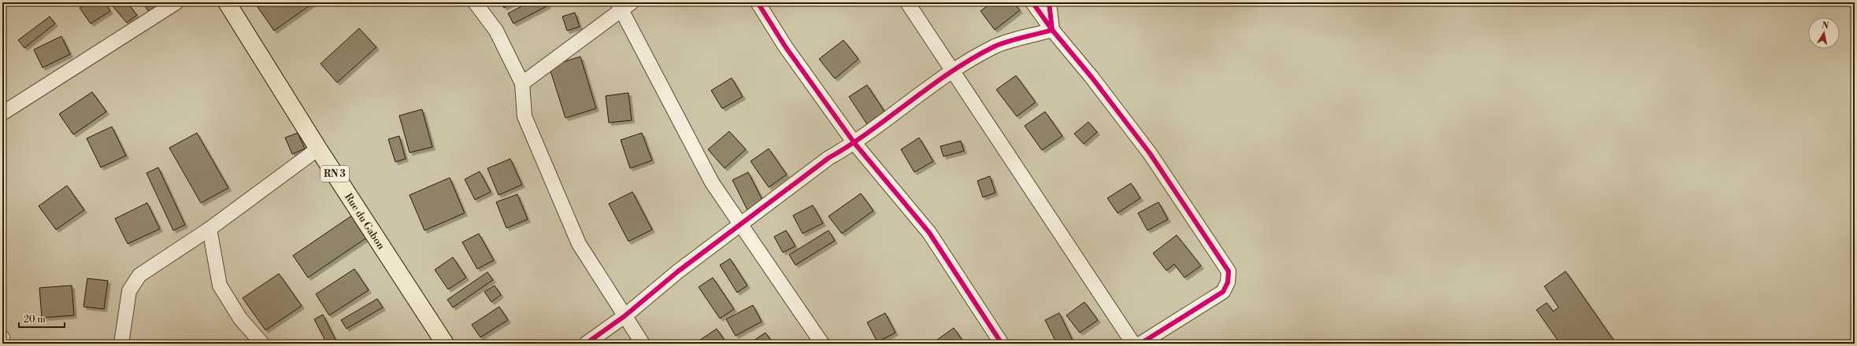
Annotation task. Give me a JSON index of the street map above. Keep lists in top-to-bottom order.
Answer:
{
  "streets": {
    "highway": ["RN 3", "Rue du Gabon"]
  },
  "scale_bar": "20 m",
  "north": "top"
}
